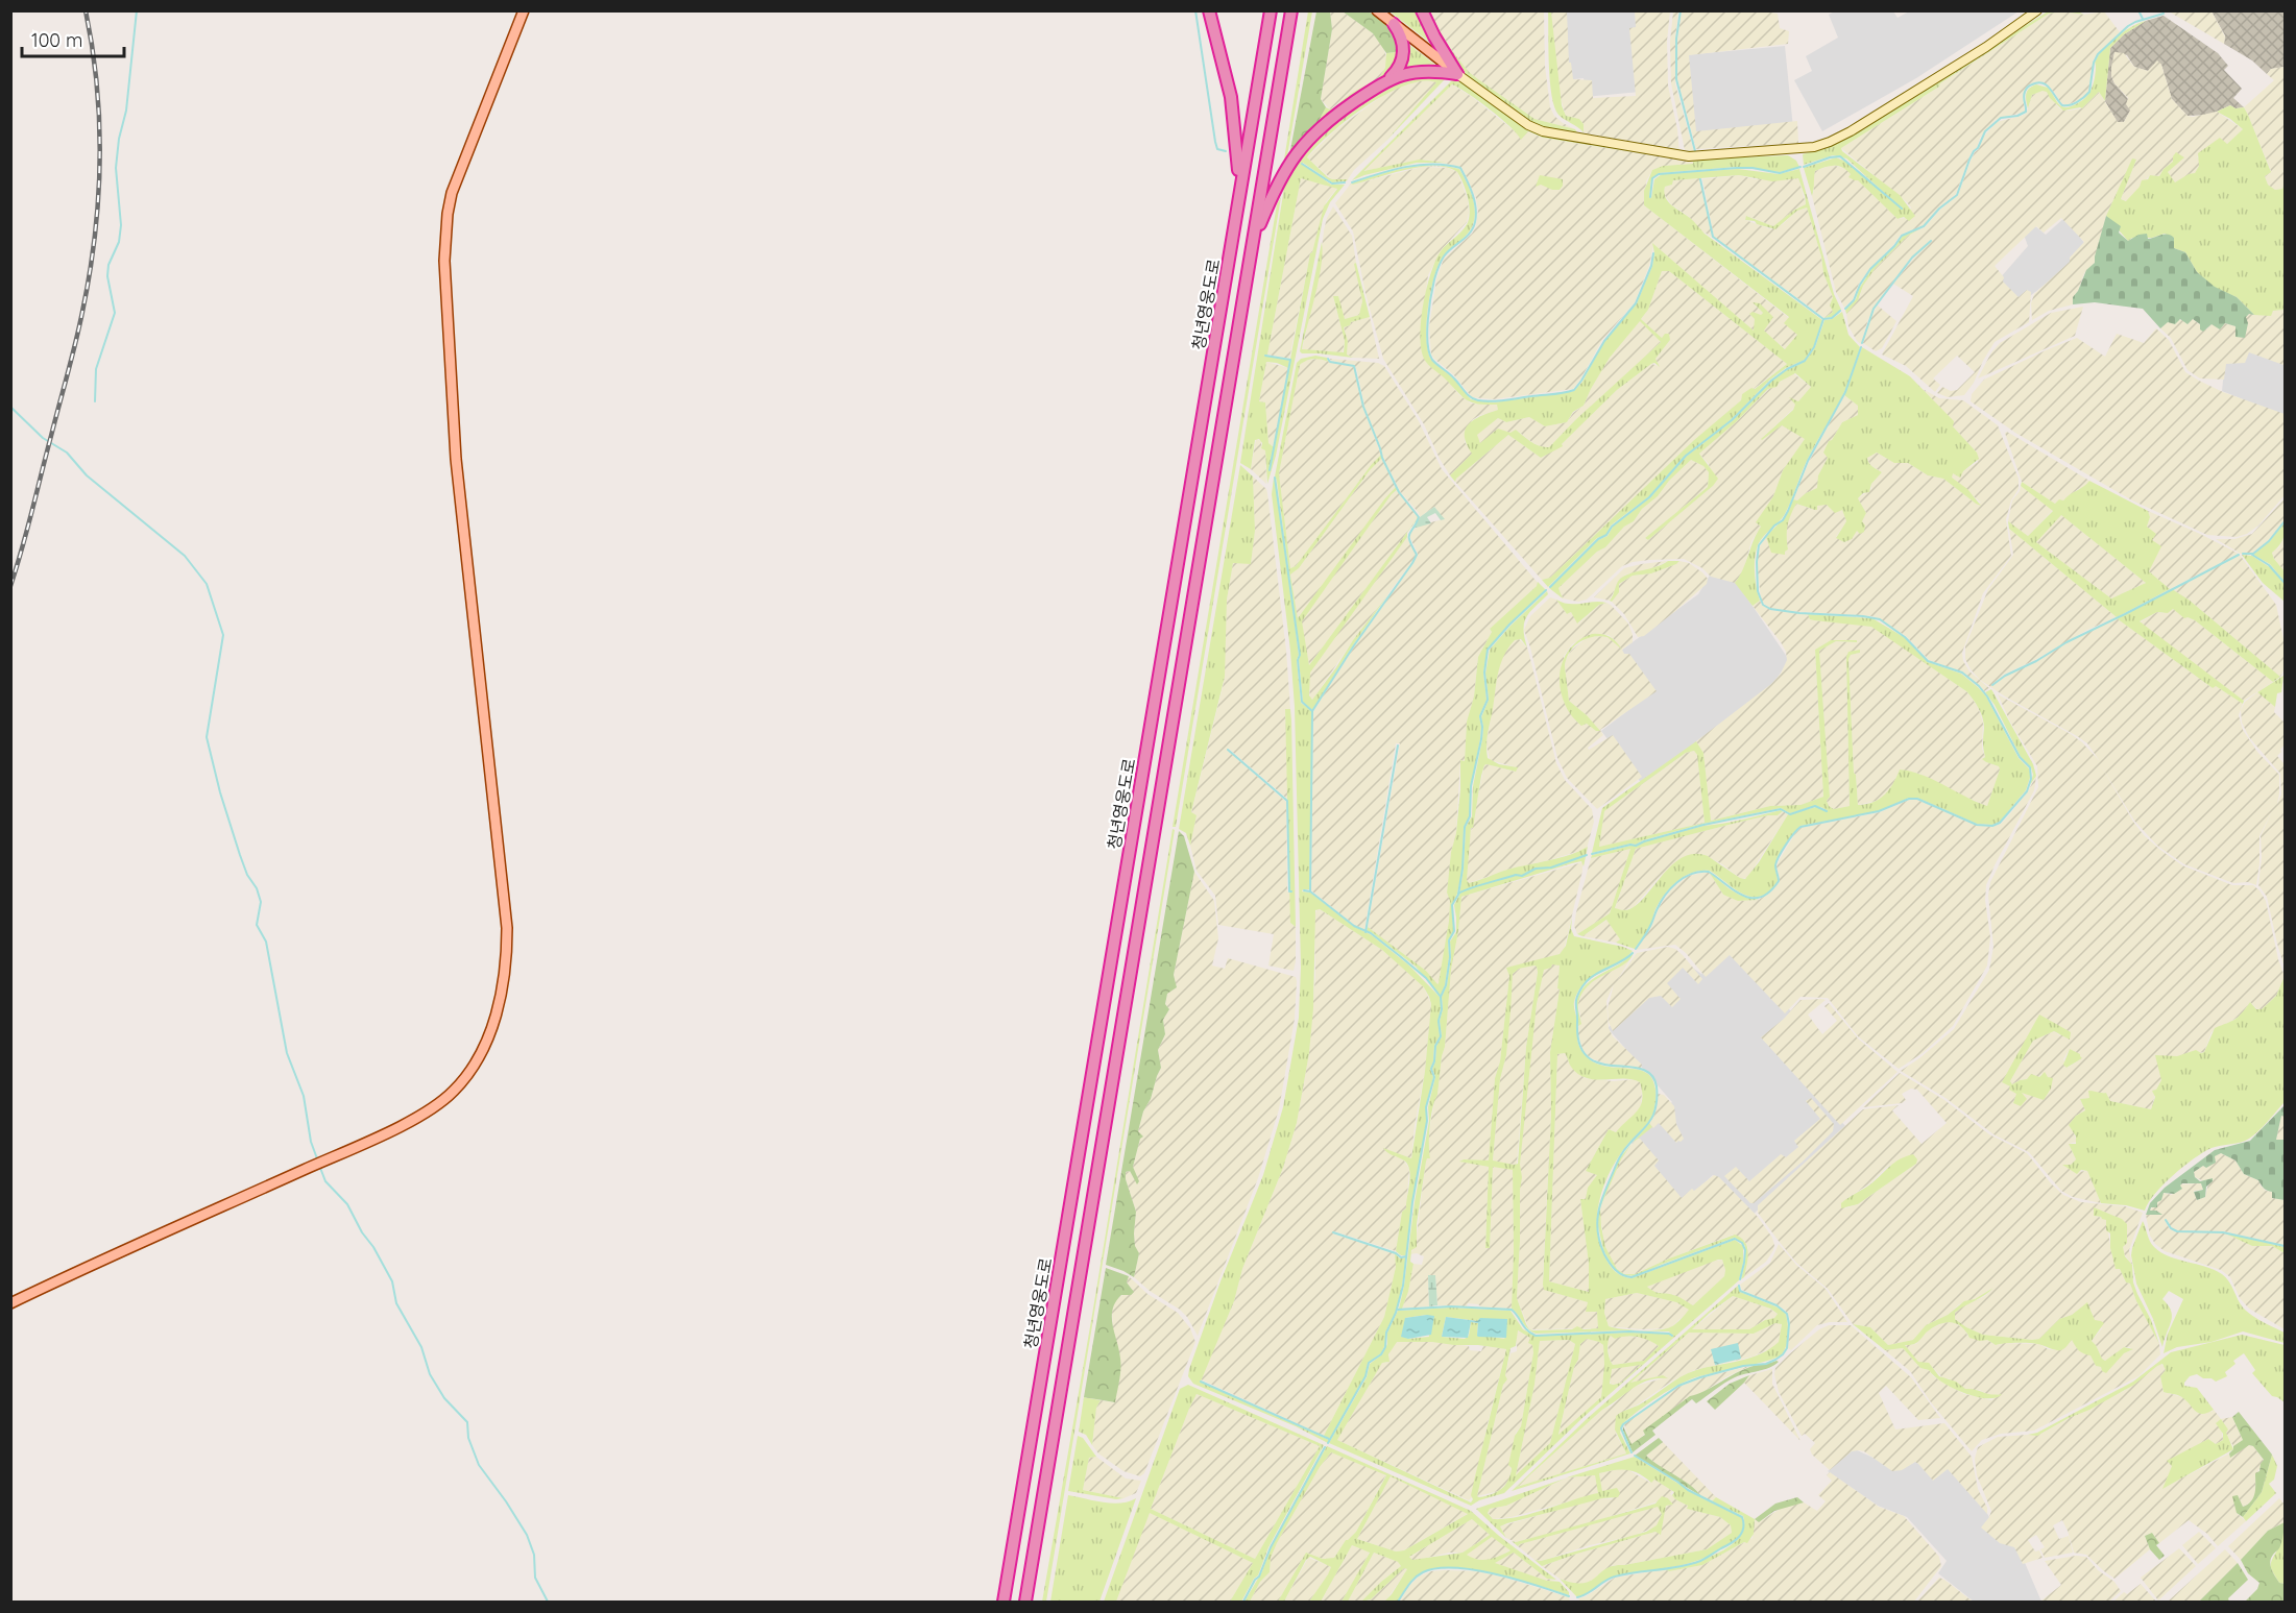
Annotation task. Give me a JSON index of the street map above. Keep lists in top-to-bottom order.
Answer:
{
  "streets": {
    "highway": ["청년영웅도로"]
  },
  "scale_bar": "100 m"
}
